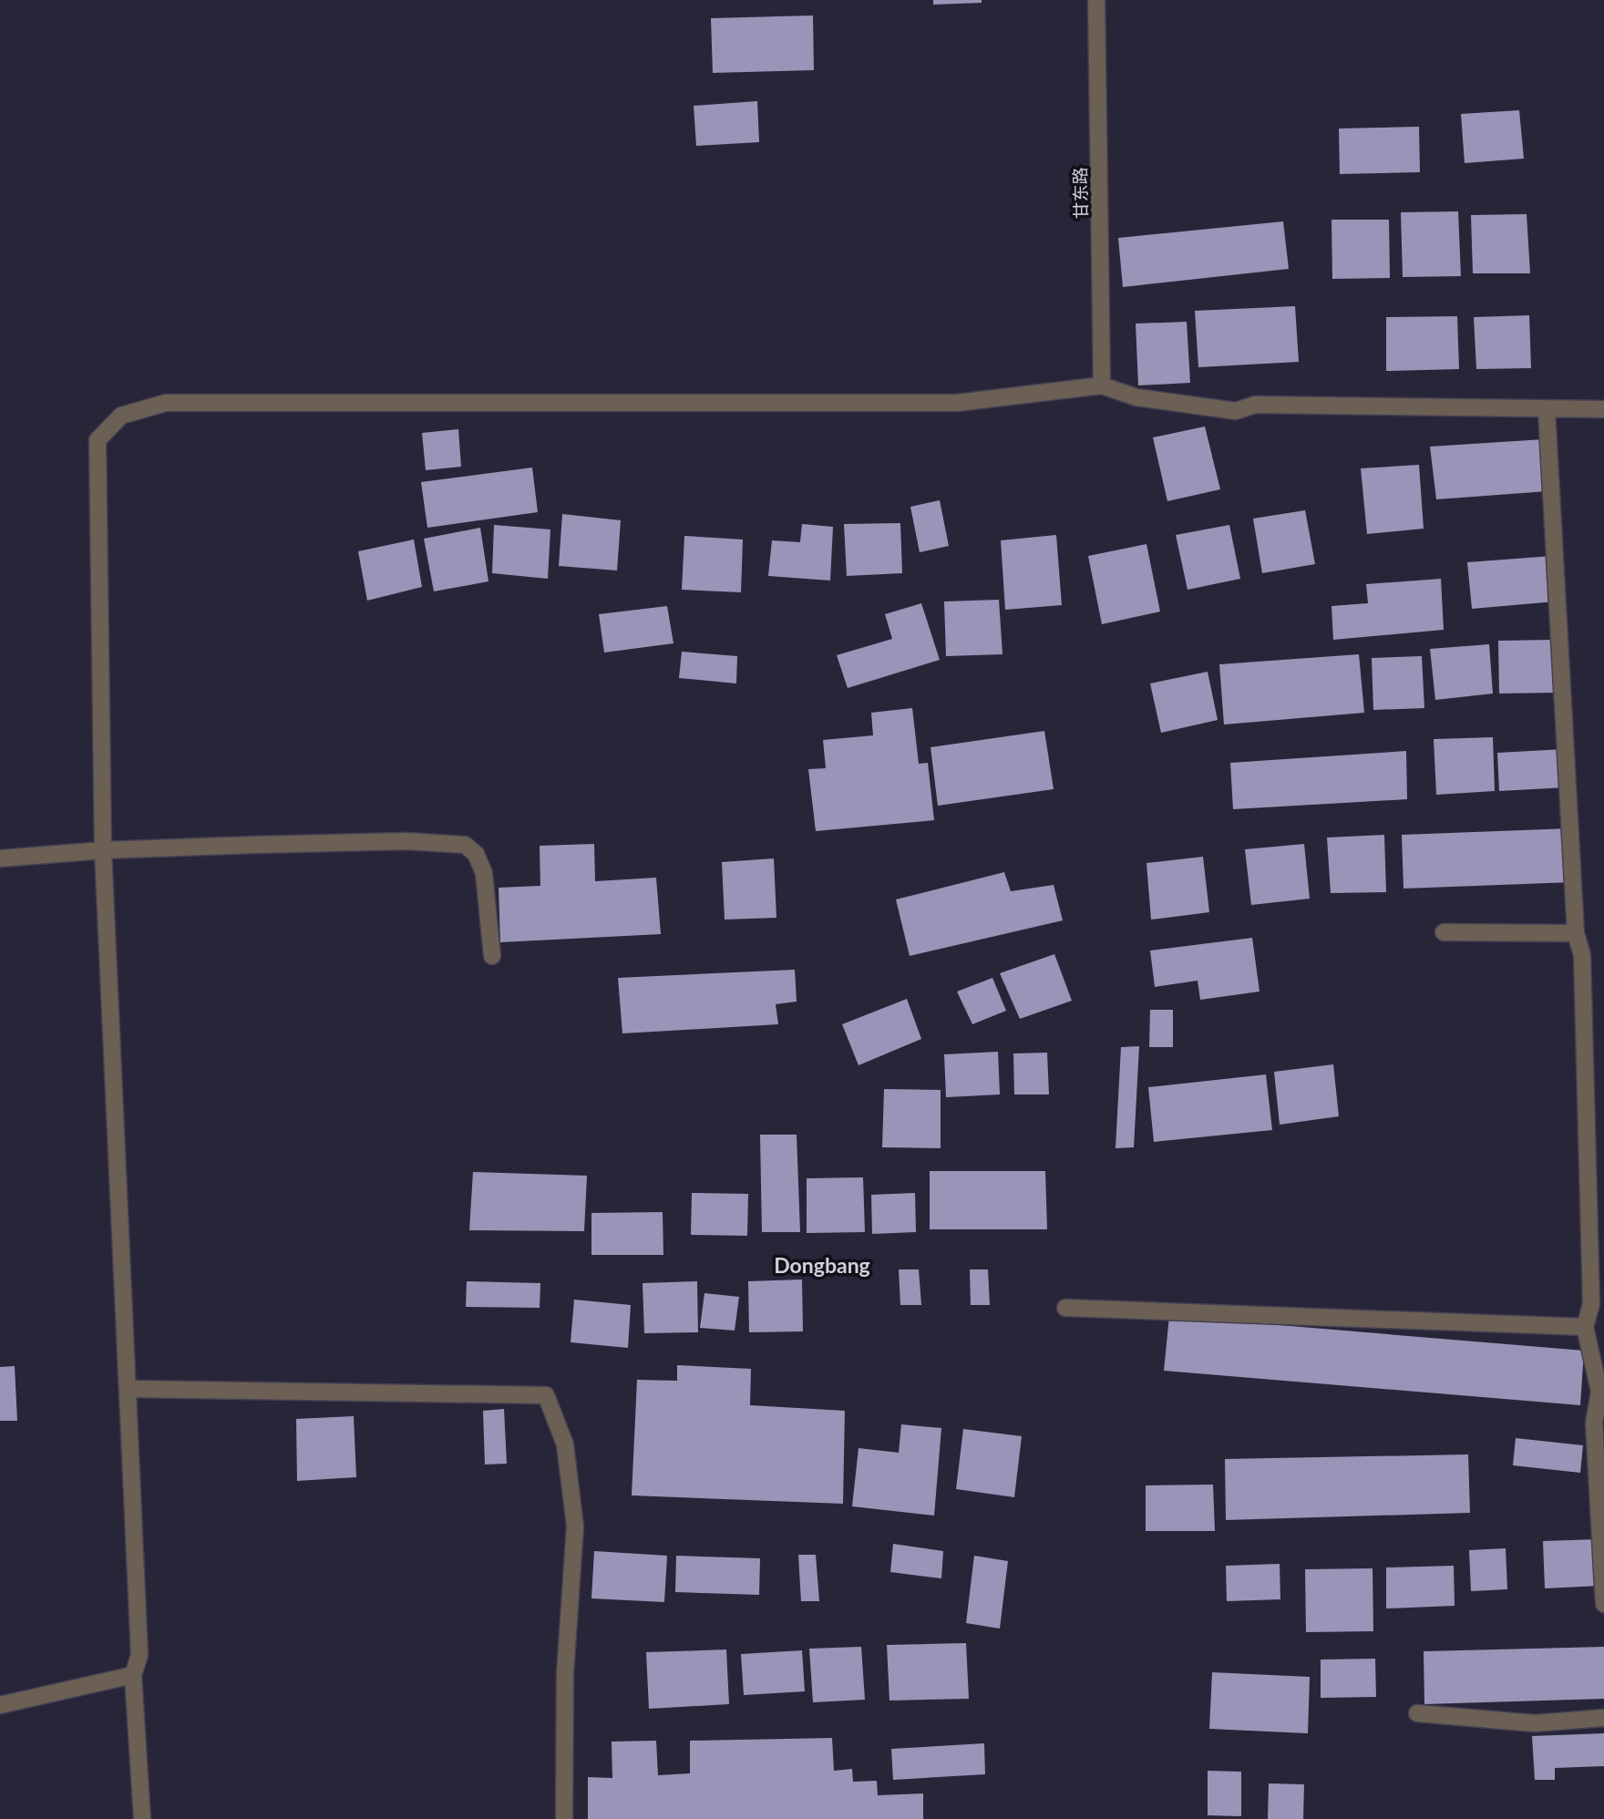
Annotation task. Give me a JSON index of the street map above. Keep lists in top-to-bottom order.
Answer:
{
  "streets": {
    "street": ["甘东路"]
  },
  "districts": ["Dongbang"]
}
